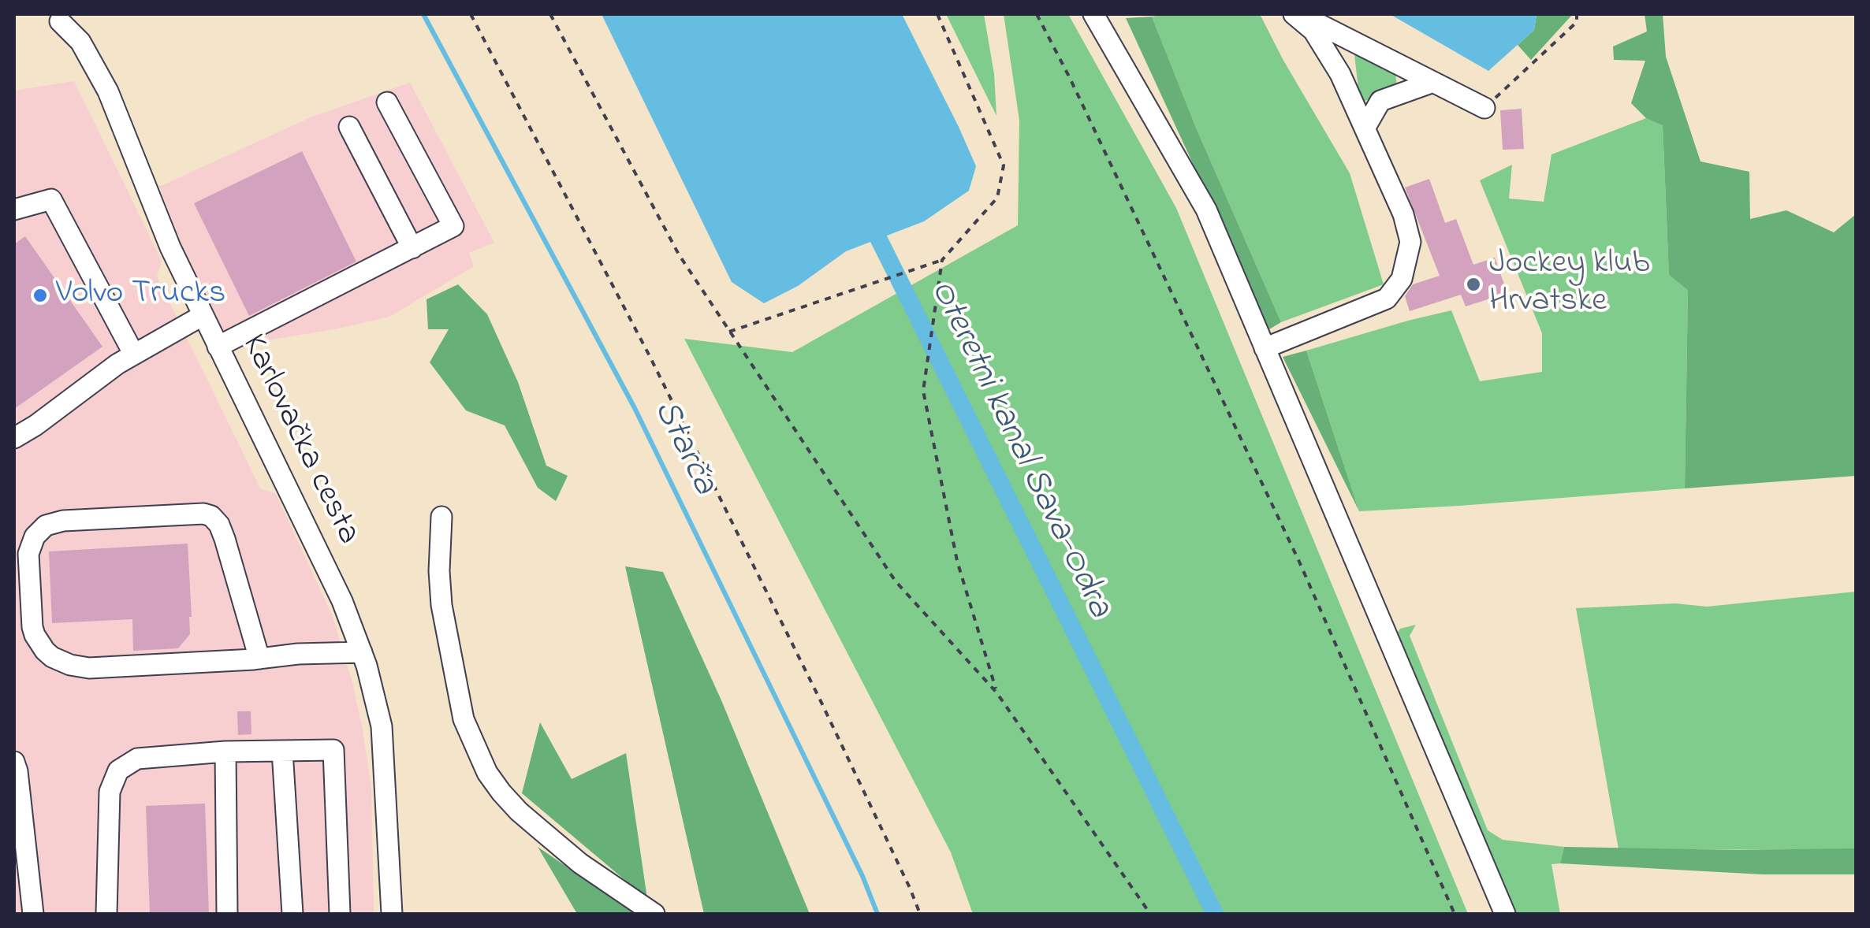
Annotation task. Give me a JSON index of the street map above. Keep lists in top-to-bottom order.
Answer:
{
  "streets": {
    "street": ["Karlovačka cesta"]
  },
  "water": ["Starča", "Oteretni kanal Sava-Odra"],
  "places": ["Jockey klub Hrvatske", "Volvo Trucks"]
}
